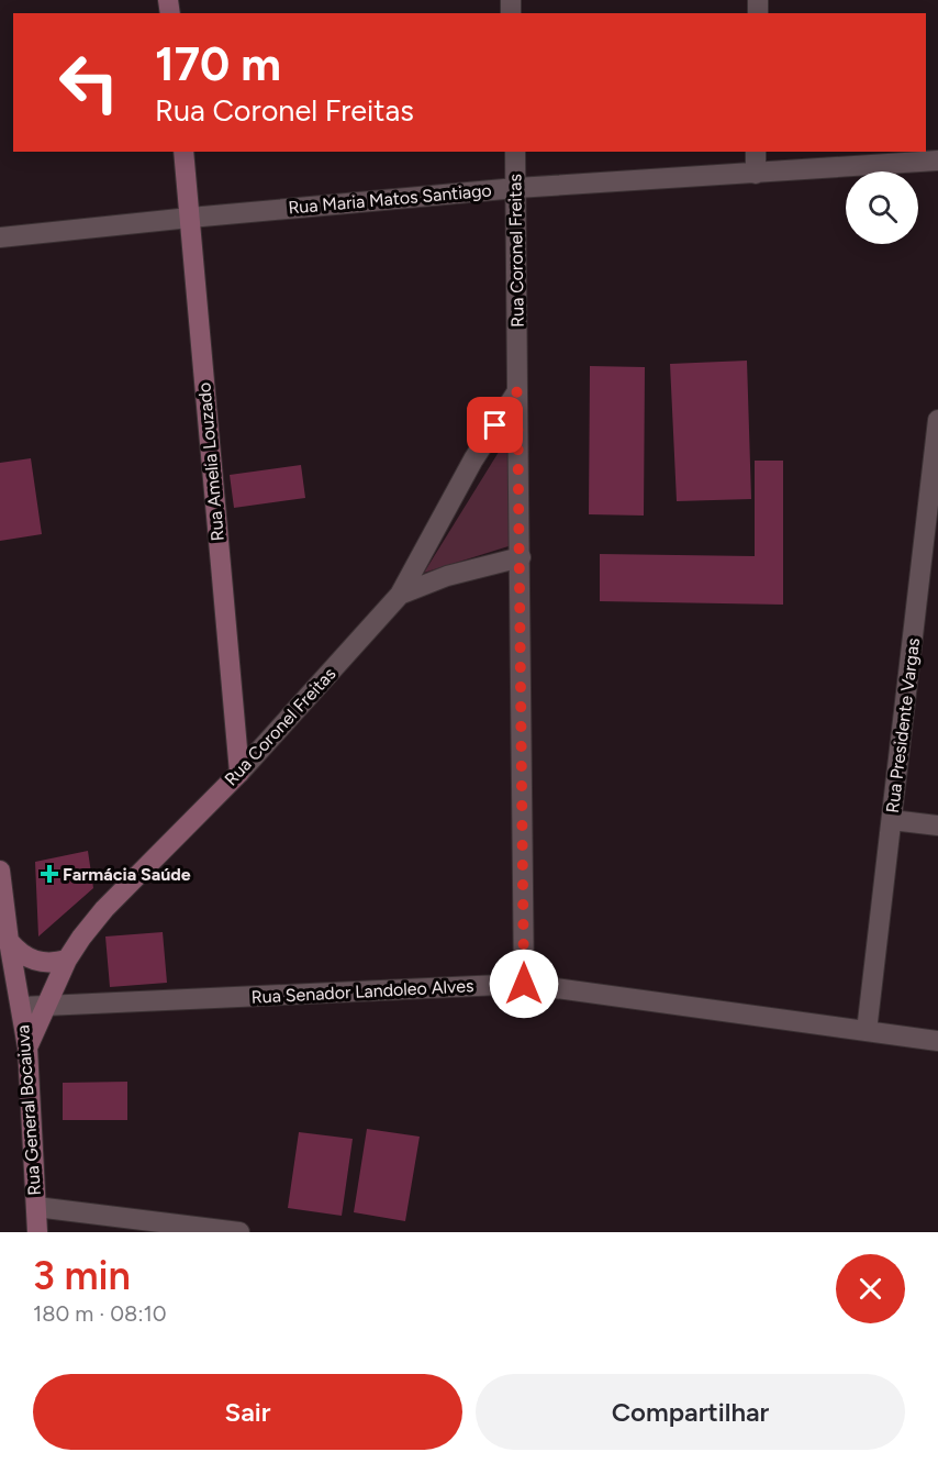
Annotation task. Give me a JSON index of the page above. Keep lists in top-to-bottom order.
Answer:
{
  "streets": {
    "main road": ["Rua Coronel Freitas", "Rua Amelia Louzado", "Rua General Bocaiuva"],
    "street": ["Rua Maria Matos Santiago", "Rua Presidente Vargas", "Rua Senador Landoleo Alves"]
  },
  "crossings": [
    ["Rua Maria Matos Santiago", "Rua Coronel Freitas"],
    ["Rua Maria Matos Santiago", "Rua Amelia Louzado"],
    ["Rua Coronel Freitas", "Rua Amelia Louzado"],
    ["Rua Coronel Freitas", "Rua Senador Landoleo Alves"],
    ["Rua Coronel Freitas", "Rua General Bocaiuva"],
    ["Rua Presidente Vargas", "Rua Senador Landoleo Alves"],
    ["Rua Senador Landoleo Alves", "Rua General Bocaiuva"]
  ],
  "places": {
    "health": ["Farmácia Saúde"]
  },
  "page": {
    "turn": ["170 m", "Rua Coronel Freitas"],
    "heading": ["3 min", "180 m · 08:10"],
    "buttons": ["Sair", "Compartilhar"]
  }
}
